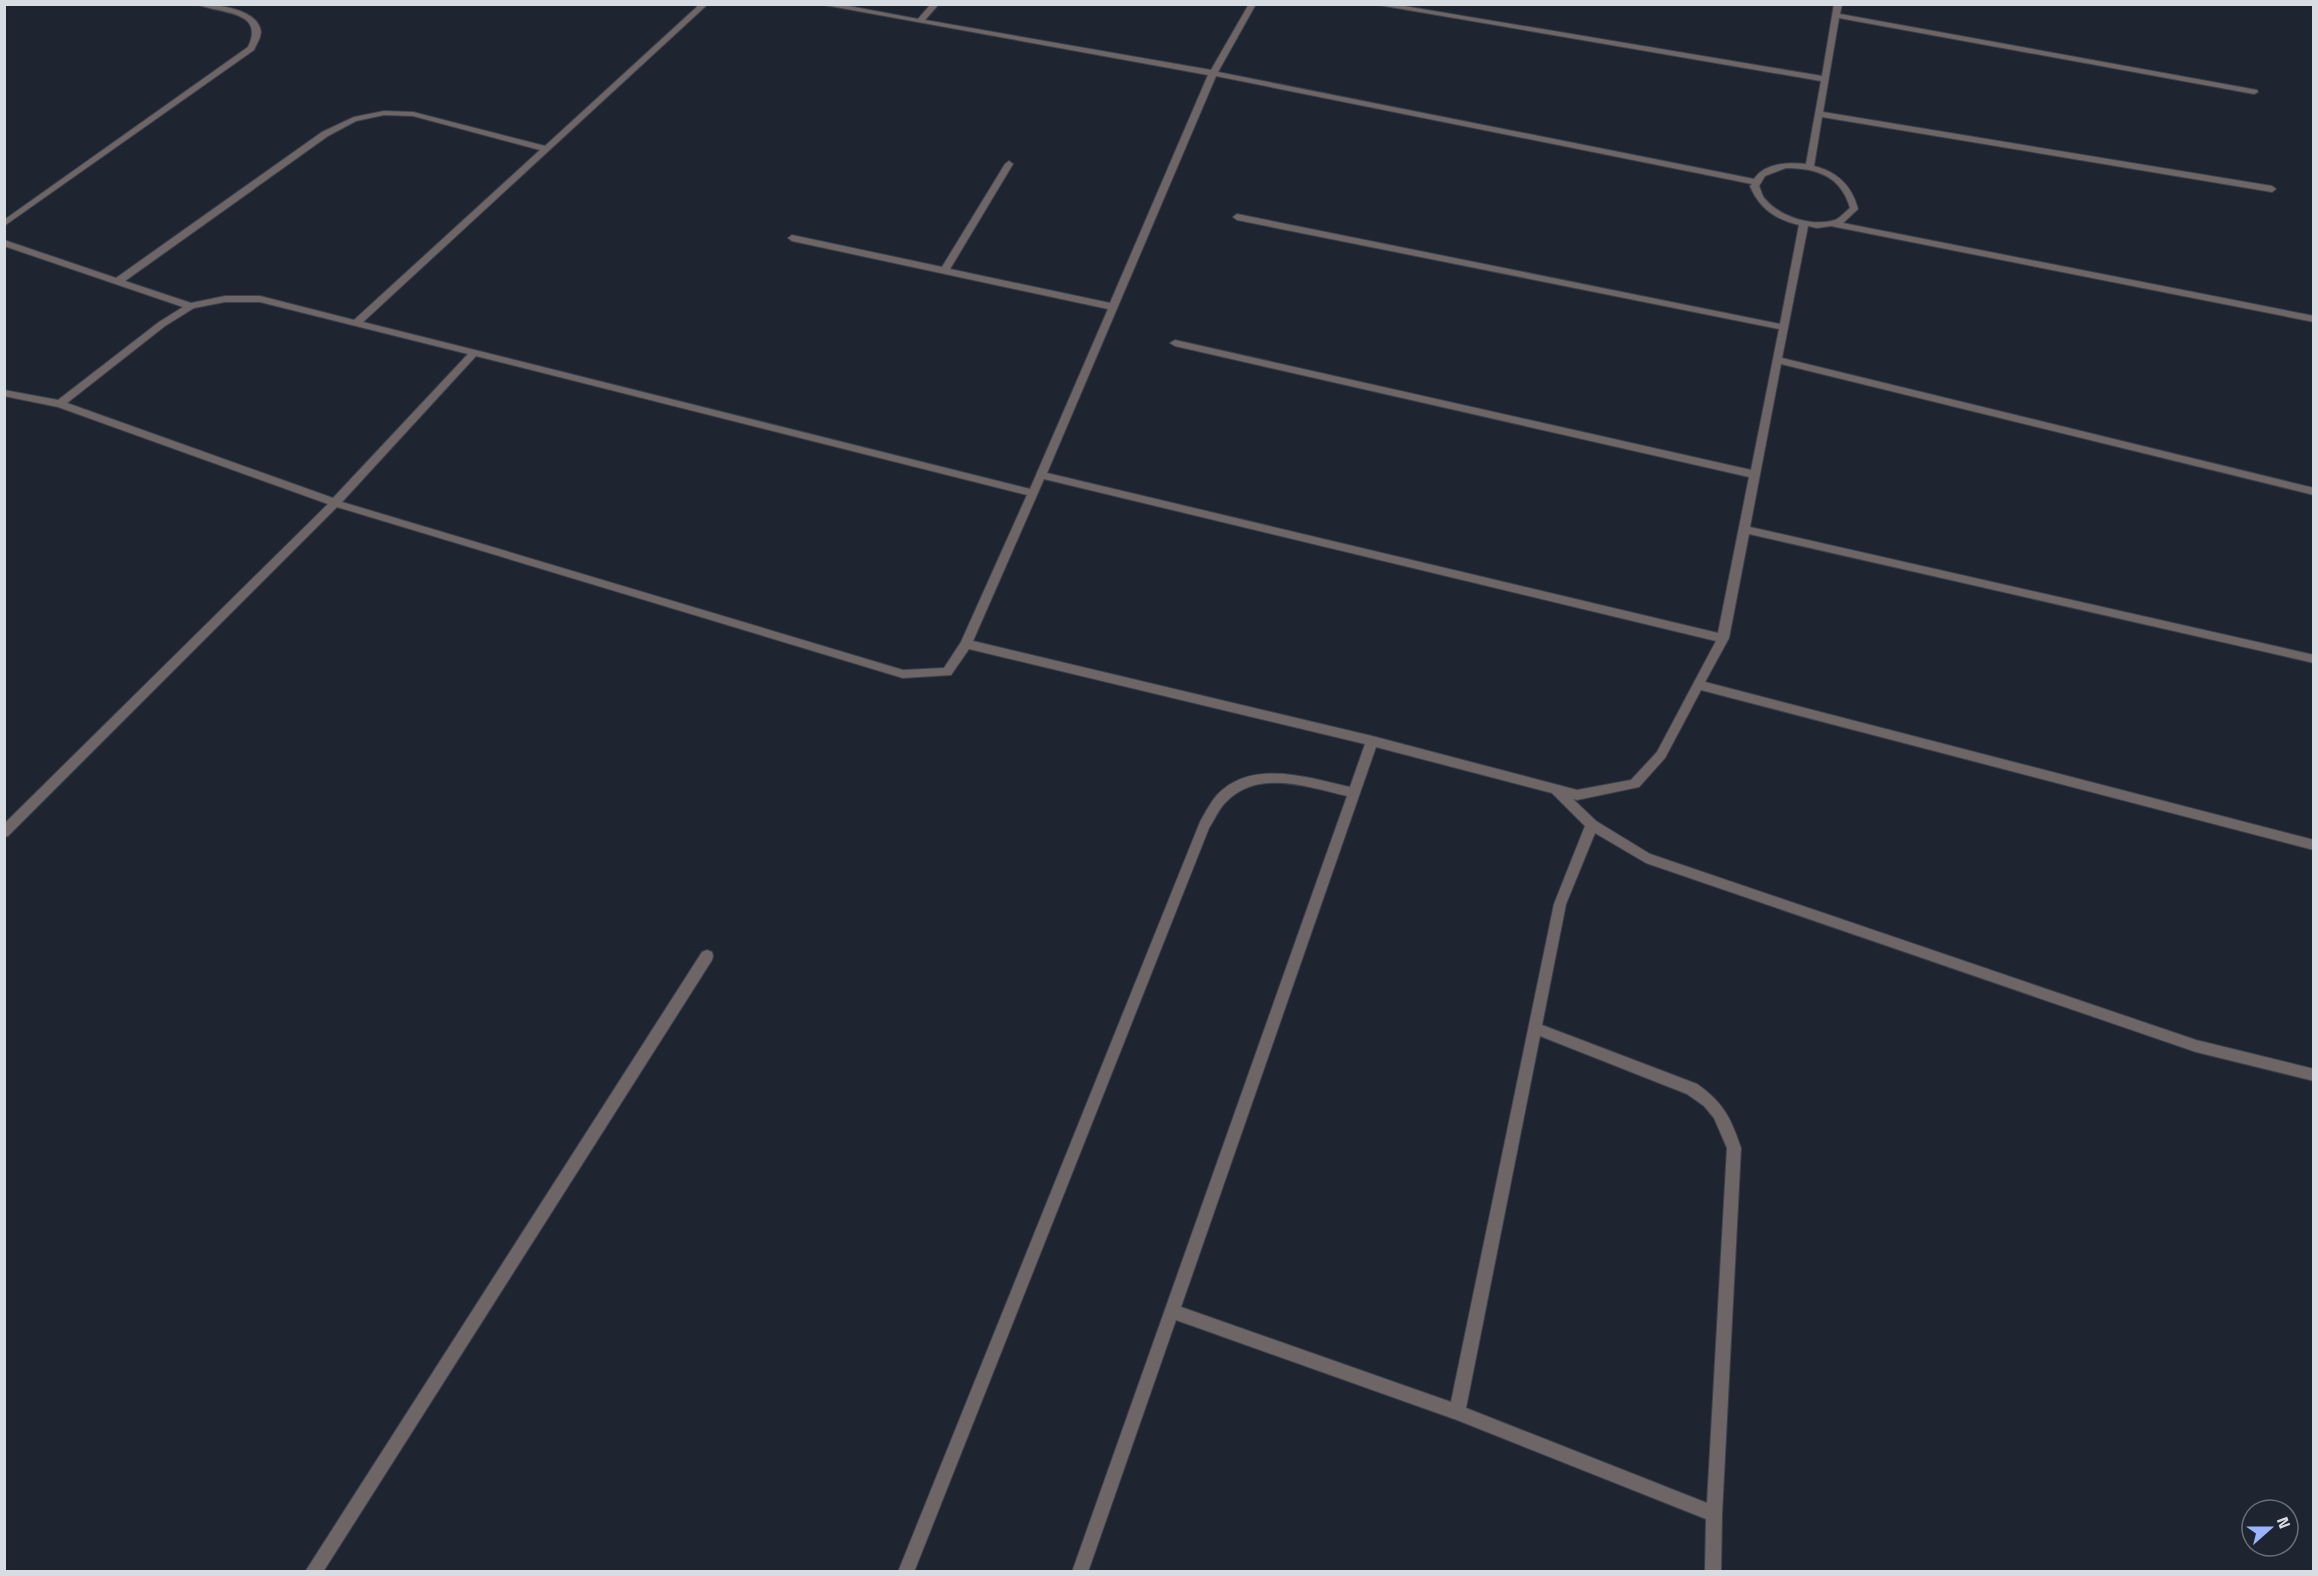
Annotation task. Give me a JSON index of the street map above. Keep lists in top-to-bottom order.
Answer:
{
  "north": "right"
}
